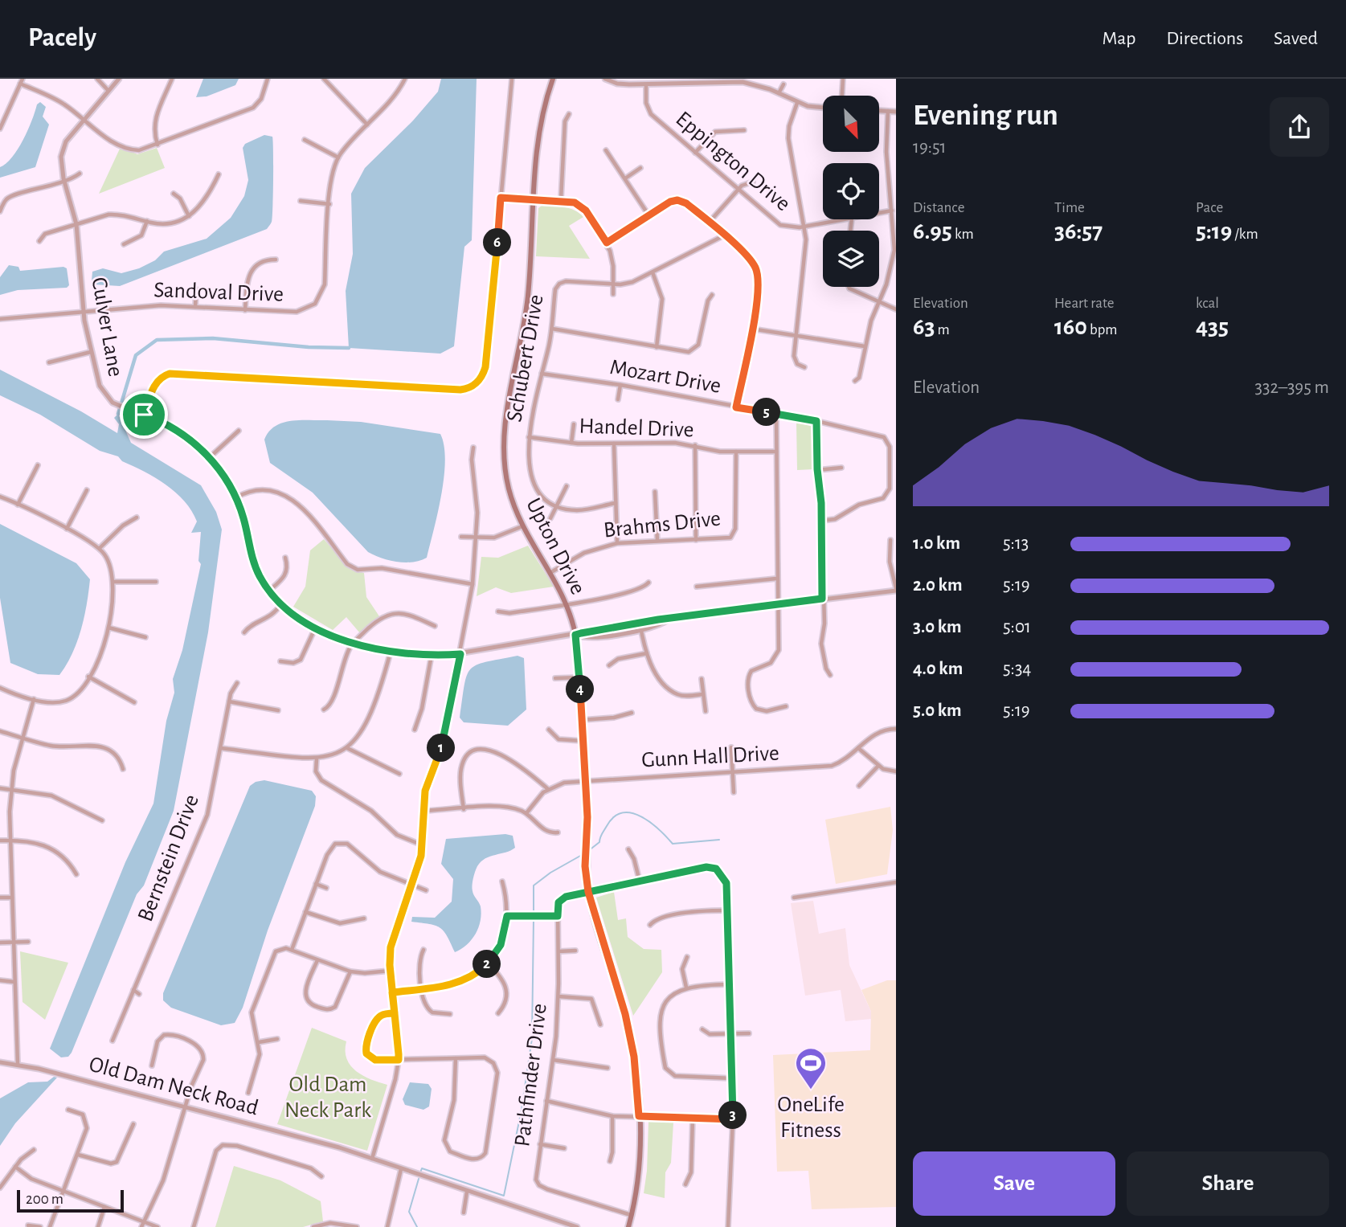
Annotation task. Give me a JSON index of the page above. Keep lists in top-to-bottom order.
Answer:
{
  "streets": {
    "main road": ["Upton Drive"],
    "street": [
      "Eppington Drive",
      "Sandoval Drive",
      "Culver Lane",
      "Schubert Drive",
      "Mozart Drive",
      "Handel Drive",
      "Brahms Drive",
      "Gunn Hall Drive",
      "Bernstein Drive",
      "Pathfinder Drive",
      "Old Dam Neck Road"
    ]
  },
  "crossings": [
    ["Sandoval Drive", "Culver Lane"],
    ["Culver Lane", "Upton Drive"],
    ["Schubert Drive", "Mozart Drive"],
    ["Schubert Drive", "Handel Drive"],
    ["Handel Drive", "Brahms Drive"],
    ["Brahms Drive", "Upton Drive"],
    ["Upton Drive", "Gunn Hall Drive"],
    ["Upton Drive", "Pathfinder Drive"]
  ],
  "parks": ["Old Dam Neck Park"],
  "places": {
    "sports": ["OneLife Fitness"]
  },
  "scale_bar": "200 m",
  "north": "bottom right",
  "page": {
    "header": "Pacely",
    "nav": ["Map", "Directions", "Saved"],
    "heading": ["Evening run", "19:51"],
    "stats": [
      ["Distance", "6.95 km"],
      ["Time", "36:57"],
      ["Pace", "5:19 /km"],
      ["Elevation", "63 m"],
      ["Heart rate", "160 bpm"],
      ["kcal", "435"]
    ],
    "pins": [
      "6",
      "5",
      "4",
      "1",
      "2",
      "3"
    ],
    "chart": ["Elevation", "332–395 m"],
    "list": [
      {
        "name": "1.0 km",
        "note": "5:13"
      },
      {
        "name": "2.0 km",
        "note": "5:19"
      },
      {
        "name": "3.0 km",
        "note": "5:01"
      },
      {
        "name": "4.0 km",
        "note": "5:34"
      },
      {
        "name": "5.0 km",
        "note": "5:19"
      }
    ],
    "buttons": ["Save", "Share"],
    "scale": "200 m"
  }
}
